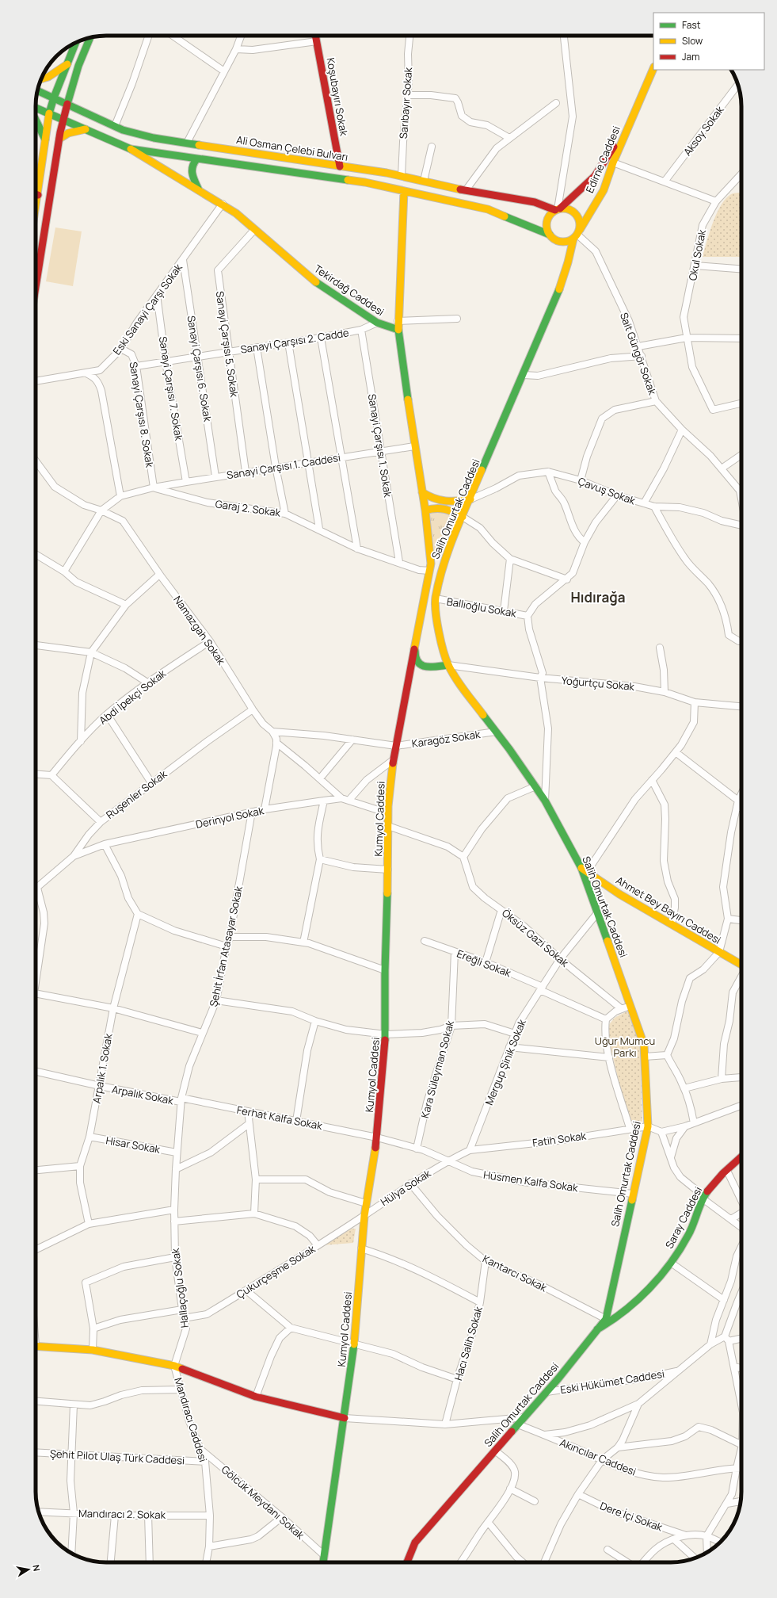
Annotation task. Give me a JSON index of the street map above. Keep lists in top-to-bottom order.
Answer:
{
  "streets": {
    "main road": [
      "Koşubayırı Sokak",
      "Ali Osman Çelebi Bulvarı",
      "Edirne Caddesi",
      "Tekirdağ Caddesi",
      "Salih Omurtak Caddesi",
      "Kumyol Caddesi",
      "Ahmet Bey Bayırı Caddesi",
      "Saray Caddesi"
    ],
    "street": [
      "Sarıbayır Sokak",
      "Aksoy Sokak",
      "Okul Sokak",
      "Eski Sanayi Çarşı Sokak",
      "Sanayi Çarşısı 2. Cadde",
      "Sanayi Çarşısı 5. Sokak",
      "Sait Güngör Sokak",
      "Sanayi Çarşısı 6. Sokak",
      "Sanayi Çarşısı 7. Sokak",
      "Sanayi Çarşısı 8. Sokak",
      "Sanayi Çarşısı 1. Sokak",
      "Sanayi Çarşısı 1. Caddesi",
      "Çavuş Sokak",
      "Garaj 2. Sokak",
      "Ballıoğlu Sokak",
      "Namazgah Sokak",
      "Yoğurtçu Sokak",
      "Abdi İpekçi Sokak",
      "Karagöz Sokak",
      "Ruşenler Sokak",
      "Derinyol Sokak",
      "Öksüz Gazi Sokak",
      "Şehit İrfan Atasayar Sokak",
      "Ereğli Sokak",
      "Mergup Şinik Sokak",
      "Arpalık 1. Sokak",
      "Kara Süleyman Sokak",
      "Arpalık Sokak",
      "Ferhat Kalfa Sokak",
      "Fatih Sokak",
      "Hisar Sokak",
      "Hüsmen Kalfa Sokak",
      "Hülya Sokak",
      "Çukurçeşme Sokak",
      "Kantarcı Sokak",
      "Hallaçoğlu Sokak",
      "Hacı Salih Sokak",
      "Eski Hükümet Caddesi",
      "Mandıracı Caddesi",
      "Şehit Pilot Ulaş Türk Caddesi",
      "Akıncılar Caddesi",
      "Gölcük Meydanı Sokak",
      "Mandıracı 2. Sokak",
      "Dere İçi Sokak"
    ]
  },
  "crossings": [
    ["Koşubayırı Sokak", "Ali Osman Çelebi Bulvarı"],
    ["Sarıbayır Sokak", "Ali Osman Çelebi Bulvarı"],
    ["Ali Osman Çelebi Bulvarı", "Edirne Caddesi"],
    ["Ali Osman Çelebi Bulvarı", "Sait Güngör Sokak"],
    ["Ali Osman Çelebi Bulvarı", "Salih Omurtak Caddesi"],
    ["Edirne Caddesi", "Sait Güngör Sokak"],
    ["Edirne Caddesi", "Salih Omurtak Caddesi"],
    ["Tekirdağ Caddesi", "Eski Sanayi Çarşı Sokak"],
    ["Tekirdağ Caddesi", "Sanayi Çarşısı 2. Cadde"],
    ["Tekirdağ Caddesi", "Sanayi Çarşısı 5. Sokak"],
    ["Eski Sanayi Çarşı Sokak", "Sanayi Çarşısı 6. Sokak"],
    ["Eski Sanayi Çarşı Sokak", "Sanayi Çarşısı 7. Sokak"],
    ["Eski Sanayi Çarşı Sokak", "Sanayi Çarşısı 8. Sokak"],
    ["Sanayi Çarşısı 2. Cadde", "Sanayi Çarşısı 5. Sokak"],
    ["Sanayi Çarşısı 2. Cadde", "Sanayi Çarşısı 6. Sokak"],
    ["Sanayi Çarşısı 2. Cadde", "Sanayi Çarşısı 7. Sokak"],
    ["Sanayi Çarşısı 2. Cadde", "Sanayi Çarşısı 8. Sokak"],
    ["Sanayi Çarşısı 2. Cadde", "Sanayi Çarşısı 1. Sokak"],
    ["Sanayi Çarşısı 5. Sokak", "Sanayi Çarşısı 1. Caddesi"],
    ["Sait Güngör Sokak", "Salih Omurtak Caddesi"],
    ["Sanayi Çarşısı 6. Sokak", "Sanayi Çarşısı 1. Caddesi"],
    ["Sanayi Çarşısı 7. Sokak", "Sanayi Çarşısı 1. Caddesi"],
    ["Sanayi Çarşısı 8. Sokak", "Sanayi Çarşısı 1. Caddesi"],
    ["Sanayi Çarşısı 8. Sokak", "Garaj 2. Sokak"],
    ["Sanayi Çarşısı 1. Sokak", "Sanayi Çarşısı 1. Caddesi"],
    ["Sanayi Çarşısı 1. Sokak", "Garaj 2. Sokak"],
    ["Sanayi Çarşısı 1. Caddesi", "Garaj 2. Sokak"],
    ["Çavuş Sokak", "Salih Omurtak Caddesi"],
    ["Garaj 2. Sokak", "Kumyol Caddesi"],
    ["Salih Omurtak Caddesi", "Ballıoğlu Sokak"],
    ["Salih Omurtak Caddesi", "Yoğurtçu Sokak"],
    ["Salih Omurtak Caddesi", "Karagöz Sokak"],
    ["Salih Omurtak Caddesi", "Ahmet Bey Bayırı Caddesi"],
    ["Salih Omurtak Caddesi", "Mergup Şinik Sokak"],
    ["Salih Omurtak Caddesi", "Fatih Sokak"],
    ["Salih Omurtak Caddesi", "Hüsmen Kalfa Sokak"],
    ["Salih Omurtak Caddesi", "Saray Caddesi"],
    ["Salih Omurtak Caddesi", "Kantarcı Sokak"],
    ["Salih Omurtak Caddesi", "Eski Hükümet Caddesi"],
    ["Salih Omurtak Caddesi", "Akıncılar Caddesi"],
    ["Namazgah Sokak", "Abdi İpekçi Sokak"],
    ["Namazgah Sokak", "Ruşenler Sokak"],
    ["Karagöz Sokak", "Kumyol Caddesi"],
    ["Ruşenler Sokak", "Derinyol Sokak"],
    ["Derinyol Sokak", "Kumyol Caddesi"],
    ["Derinyol Sokak", "Şehit İrfan Atasayar Sokak"],
    ["Kumyol Caddesi", "Ferhat Kalfa Sokak"],
    ["Kumyol Caddesi", "Hüsmen Kalfa Sokak"],
    ["Kumyol Caddesi", "Hülya Sokak"],
    ["Kumyol Caddesi", "Çukurçeşme Sokak"],
    ["Kumyol Caddesi", "Gölcük Meydanı Sokak"],
    ["Öksüz Gazi Sokak", "Mergup Şinik Sokak"],
    ["Şehit İrfan Atasayar Sokak", "Arpalık Sokak"],
    ["Şehit İrfan Atasayar Sokak", "Ferhat Kalfa Sokak"],
    ["Şehit İrfan Atasayar Sokak", "Hisar Sokak"],
    ["Şehit İrfan Atasayar Sokak", "Hallaçoğlu Sokak"],
    ["Ereğli Sokak", "Mergup Şinik Sokak"],
    ["Ereğli Sokak", "Kara Süleyman Sokak"],
    ["Mergup Şinik Sokak", "Fatih Sokak"],
    ["Arpalık 1. Sokak", "Arpalık Sokak"],
    ["Arpalık 1. Sokak", "Hisar Sokak"],
    ["Kara Süleyman Sokak", "Hüsmen Kalfa Sokak"],
    ["Arpalık Sokak", "Ferhat Kalfa Sokak"],
    ["Ferhat Kalfa Sokak", "Hüsmen Kalfa Sokak"],
    ["Hüsmen Kalfa Sokak", "Hülya Sokak"],
    ["Hülya Sokak", "Çukurçeşme Sokak"],
    ["Hülya Sokak", "Kantarcı Sokak"],
    ["Çukurçeşme Sokak", "Hallaçoğlu Sokak"],
    ["Kantarcı Sokak", "Hacı Salih Sokak"],
    ["Hallaçoğlu Sokak", "Mandıracı Caddesi"],
    ["Mandıracı Caddesi", "Şehit Pilot Ulaş Türk Caddesi"],
    ["Mandıracı Caddesi", "Gölcük Meydanı Sokak"],
    ["Mandıracı Caddesi", "Mandıracı 2. Sokak"]
  ],
  "districts": ["Hıdırağa"],
  "parks": ["Uğur Mumcu Parkı"],
  "legend": ["Fast", "Slow", "Jam"],
  "north": "right"
}
